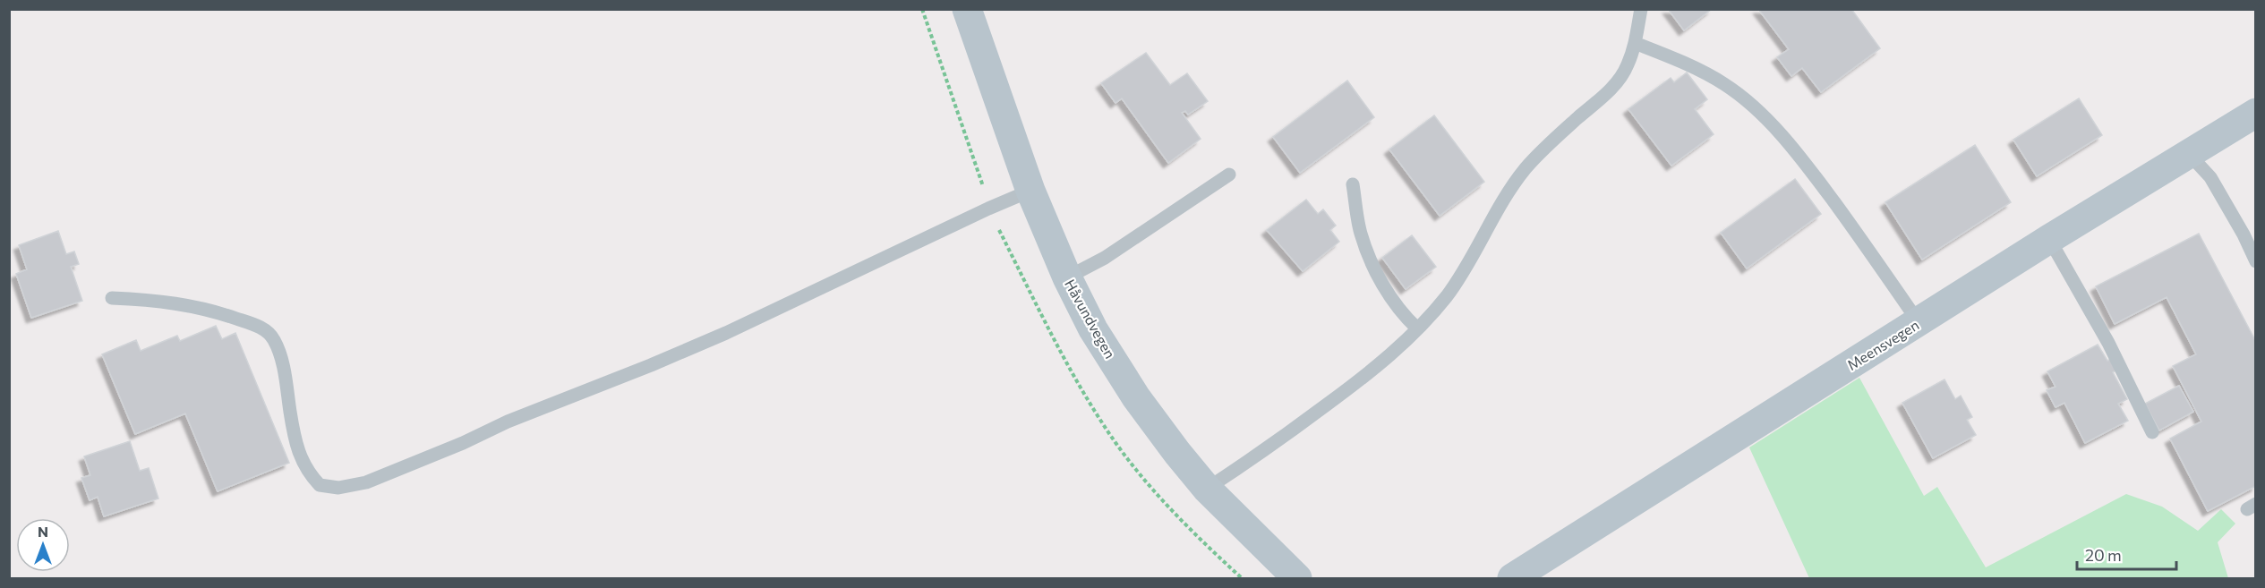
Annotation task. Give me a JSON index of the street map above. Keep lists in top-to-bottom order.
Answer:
{
  "streets": {
    "street": ["Håvundvegen", "Meensvegen"]
  },
  "scale_bar": "20 m",
  "north": "top"
}
